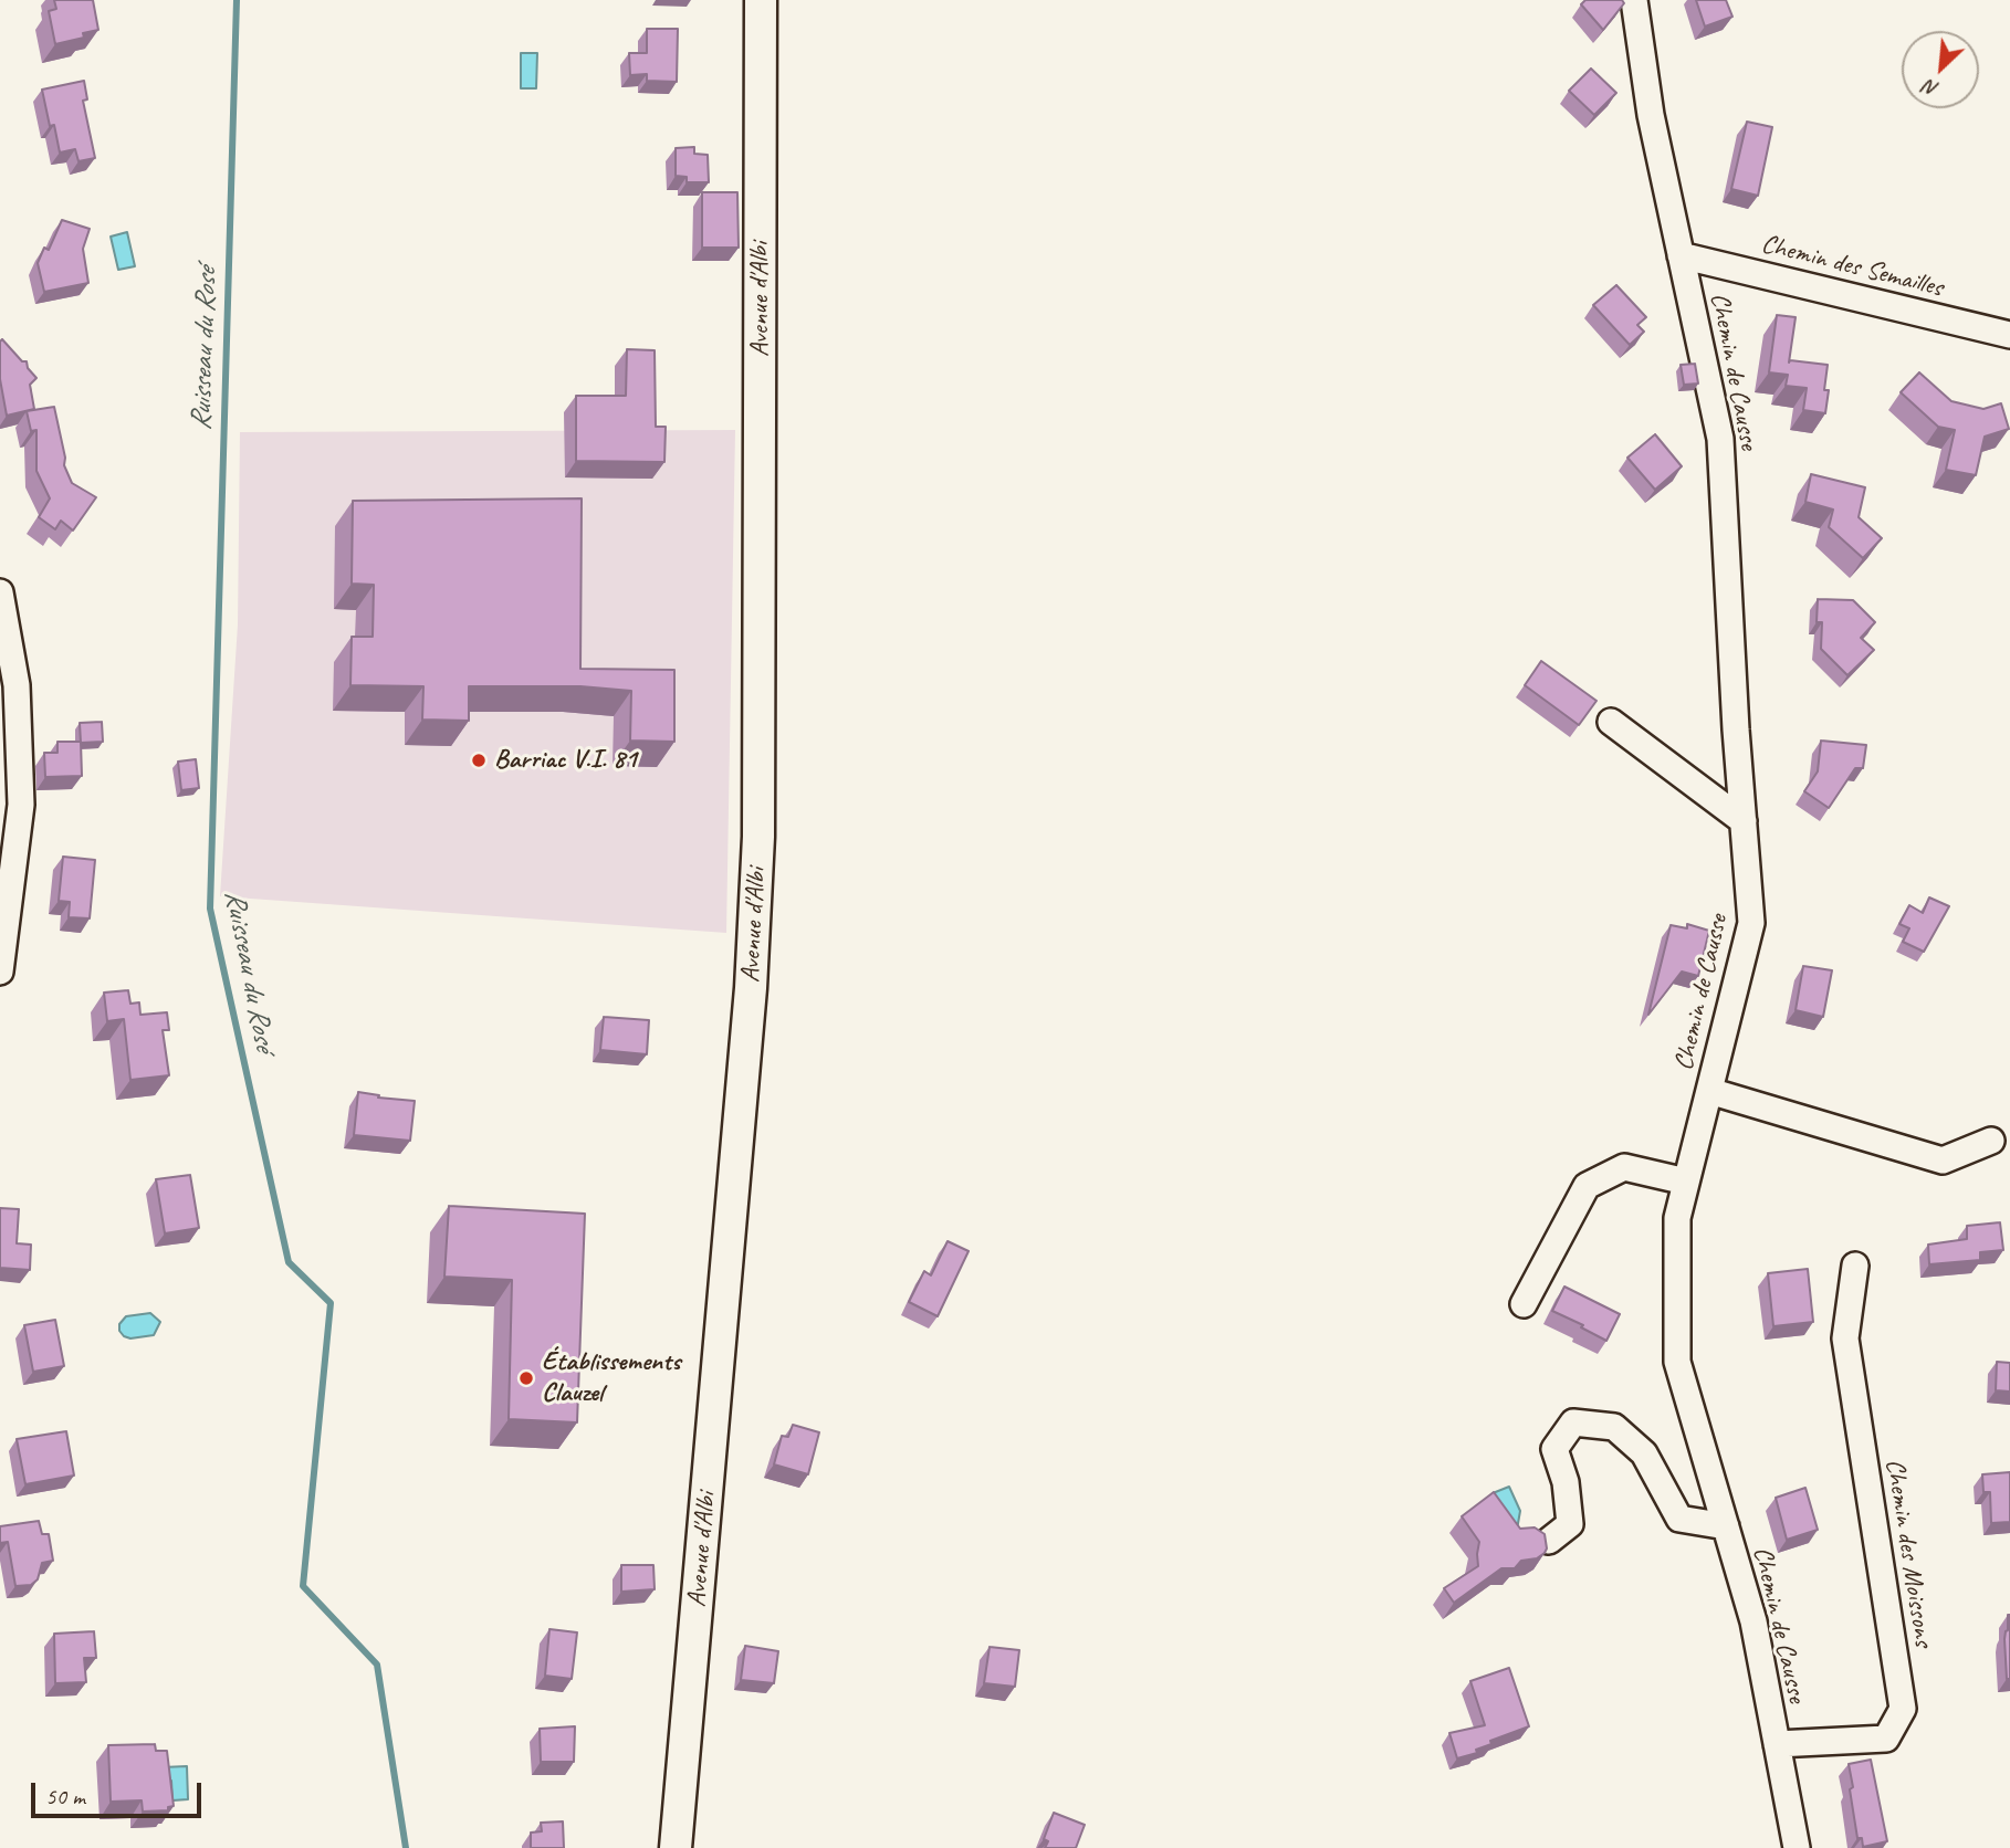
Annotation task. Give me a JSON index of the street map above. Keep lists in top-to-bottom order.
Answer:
{
  "streets": {
    "main road": ["Avenue d'Albi"],
    "street": ["Chemin des Semailles", "Chemin de Causse", "Chemin des Moissons"]
  },
  "crossings": [
    ["Chemin des Semailles", "Chemin de Causse"],
    ["Chemin de Causse", "Chemin des Moissons"]
  ],
  "water": ["Ruisseau du Rosé"],
  "places": ["Barriac V.I. 81", "Établissements Clauzel"],
  "scale_bar": "50 m",
  "north": "bottom left"
}
